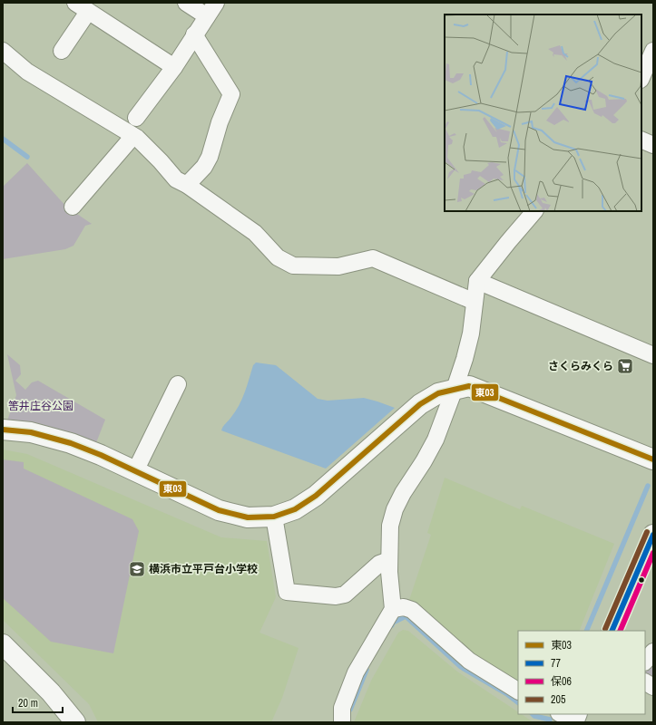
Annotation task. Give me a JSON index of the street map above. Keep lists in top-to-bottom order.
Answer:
{
  "parks": ["筈井庄谷公園"],
  "places": {
    "supermarket": ["さくらみくら"],
    "school or university": ["横浜市立平戸台小学校"]
  },
  "lines": [
    "transit line 東03",
    "transit line 205",
    "transit line 77",
    "transit line 保06"
  ],
  "legend": [
    "東03",
    "77",
    "保06",
    "205"
  ],
  "scale_bar": "20 m"
}
